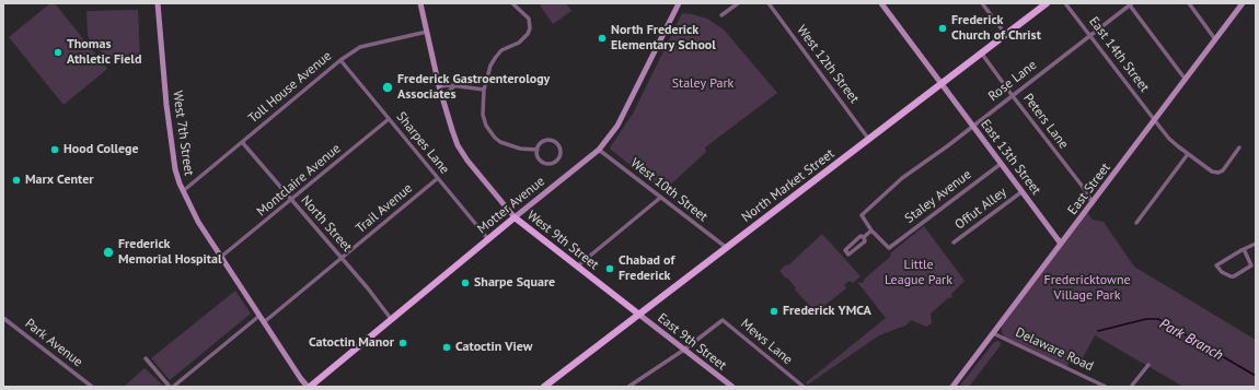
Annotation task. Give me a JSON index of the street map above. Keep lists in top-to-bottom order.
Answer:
{
  "streets": {
    "main road": [
      "West 7th Street",
      "East 13th Street",
      "North Market Street",
      "East Street",
      "Motter Avenue",
      "West 9th Street",
      "East 9th Street"
    ],
    "street": [
      "East 14th Street",
      "West 12th Street",
      "Rose Lane",
      "Toll House Avenue",
      "Peters Lane",
      "Sharpes Lane",
      "Montclaire Avenue",
      "West 10th Street",
      "Staley Avenue",
      "Trail Avenue",
      "Offut Alley",
      "North Street",
      "Mews Lane",
      "Park Avenue",
      "Delaware Road"
    ]
  },
  "crossings": [
    ["East 14th Street", "Rose Lane"],
    ["East 14th Street", "East Street"],
    ["West 12th Street", "North Market Street"],
    ["Rose Lane", "Peters Lane"],
    ["Rose Lane", "East 13th Street"],
    ["Rose Lane", "Staley Avenue"],
    ["Toll House Avenue", "West 7th Street"],
    ["Toll House Avenue", "Sharpes Lane"],
    ["Toll House Avenue", "North Street"],
    ["Toll House Avenue", "West 9th Street"],
    ["Peters Lane", "North Market Street"],
    ["Peters Lane", "East Street"],
    ["West 7th Street", "Montclaire Avenue"],
    ["West 7th Street", "Motter Avenue"],
    ["West 7th Street", "Trail Avenue"],
    ["Sharpes Lane", "Montclaire Avenue"],
    ["Sharpes Lane", "Motter Avenue"],
    ["Sharpes Lane", "Trail Avenue"],
    ["East 13th Street", "North Market Street"],
    ["East 13th Street", "East Street"],
    ["East 13th Street", "Staley Avenue"],
    ["East 13th Street", "Offut Alley"],
    ["Montclaire Avenue", "North Street"],
    ["North Market Street", "West 10th Street"],
    ["North Market Street", "West 9th Street"],
    ["North Market Street", "East 9th Street"],
    ["East Street", "Delaware Road"],
    ["West 10th Street", "Motter Avenue"],
    ["Motter Avenue", "North Street"],
    ["Motter Avenue", "West 9th Street"],
    ["Trail Avenue", "North Street"],
    ["West 9th Street", "East 9th Street"],
    ["East 9th Street", "Mews Lane"]
  ],
  "water": ["Park Branch"],
  "parks": ["Staley Park", "Little League Park", "Fredericktowne Village Park"],
  "places": [
    "Frederick Church of Christ",
    "North Frederick Elementary School",
    "Thomas Athletic Field",
    "Frederick Gastroenterology Associates",
    "Hood College",
    "Marx Center",
    "Frederick Memorial Hospital",
    "Chabad of Frederick",
    "Sharpe Square",
    "Frederick YMCA",
    "Catoctin Manor",
    "Catoctin View"
  ]
}
